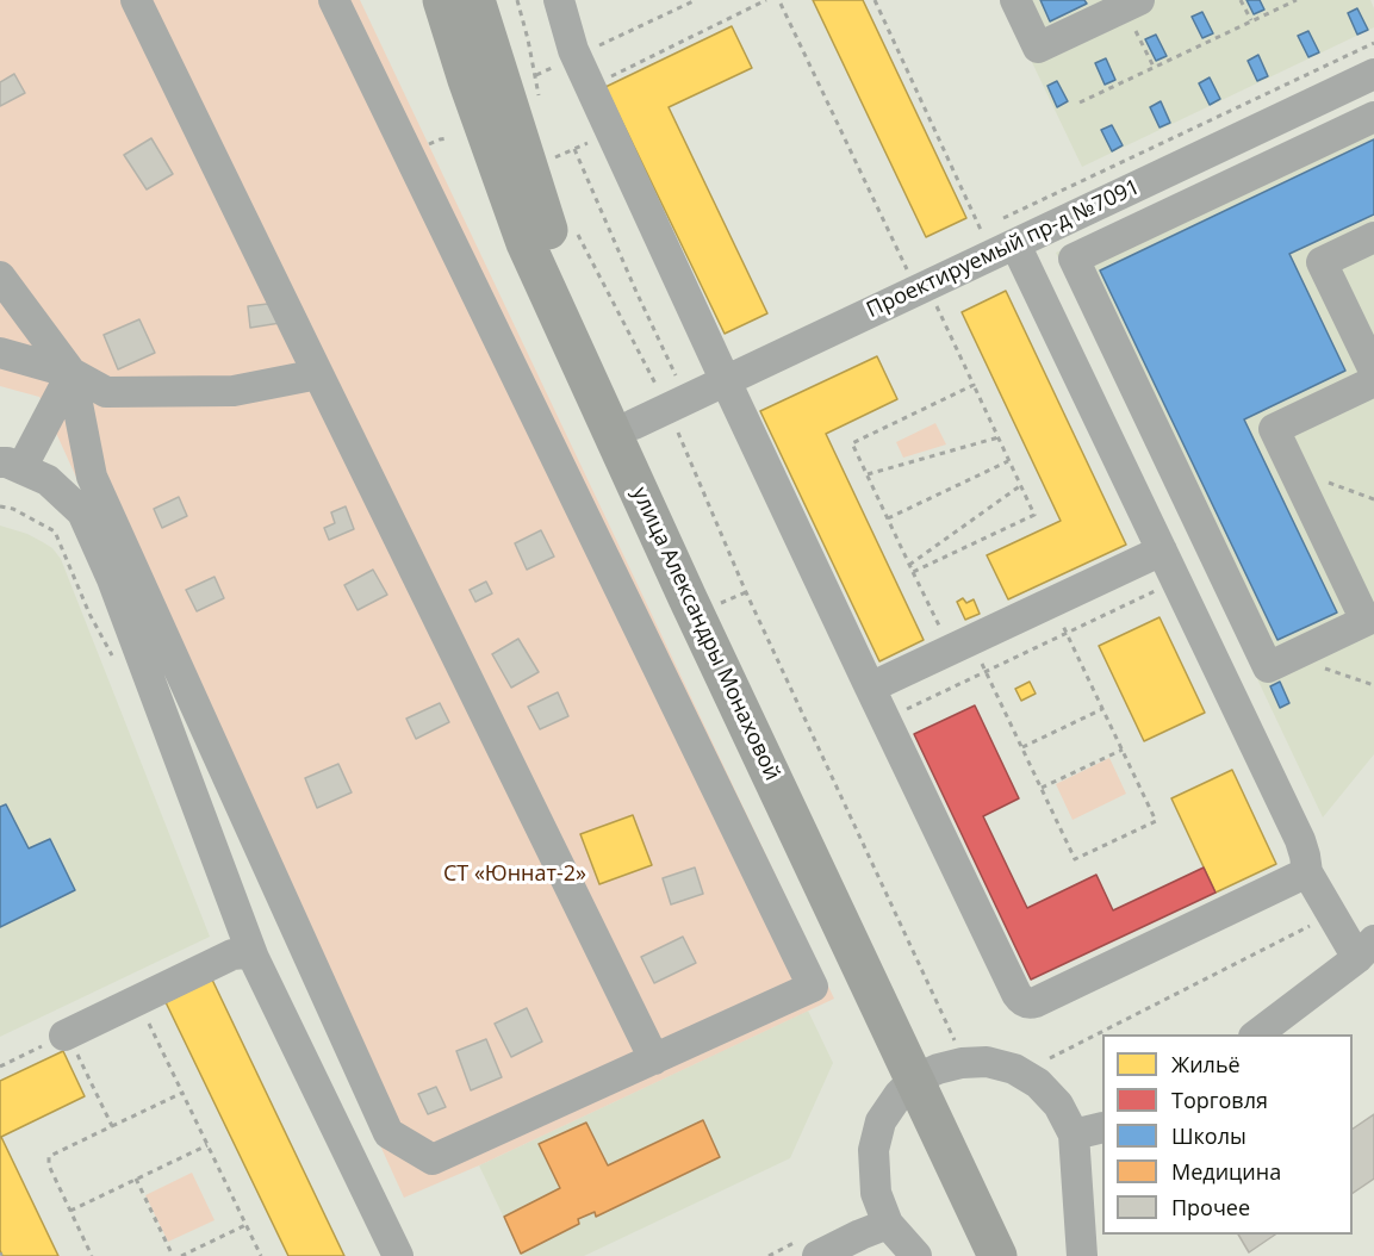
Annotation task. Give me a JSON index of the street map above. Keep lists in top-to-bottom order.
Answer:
{
  "streets": {
    "main road": ["улица Александры Монаховой"],
    "street": ["Проектируемый пр-д №7091"]
  },
  "crossings": [
    ["Проектируемый пр-д №7091", "улица Александры Монаховой"]
  ],
  "parks": ["СТ «Юннат-2»"],
  "legend": [
    "Жильё",
    "Торговля",
    "Школы",
    "Медицина",
    "Прочее"
  ]
}
